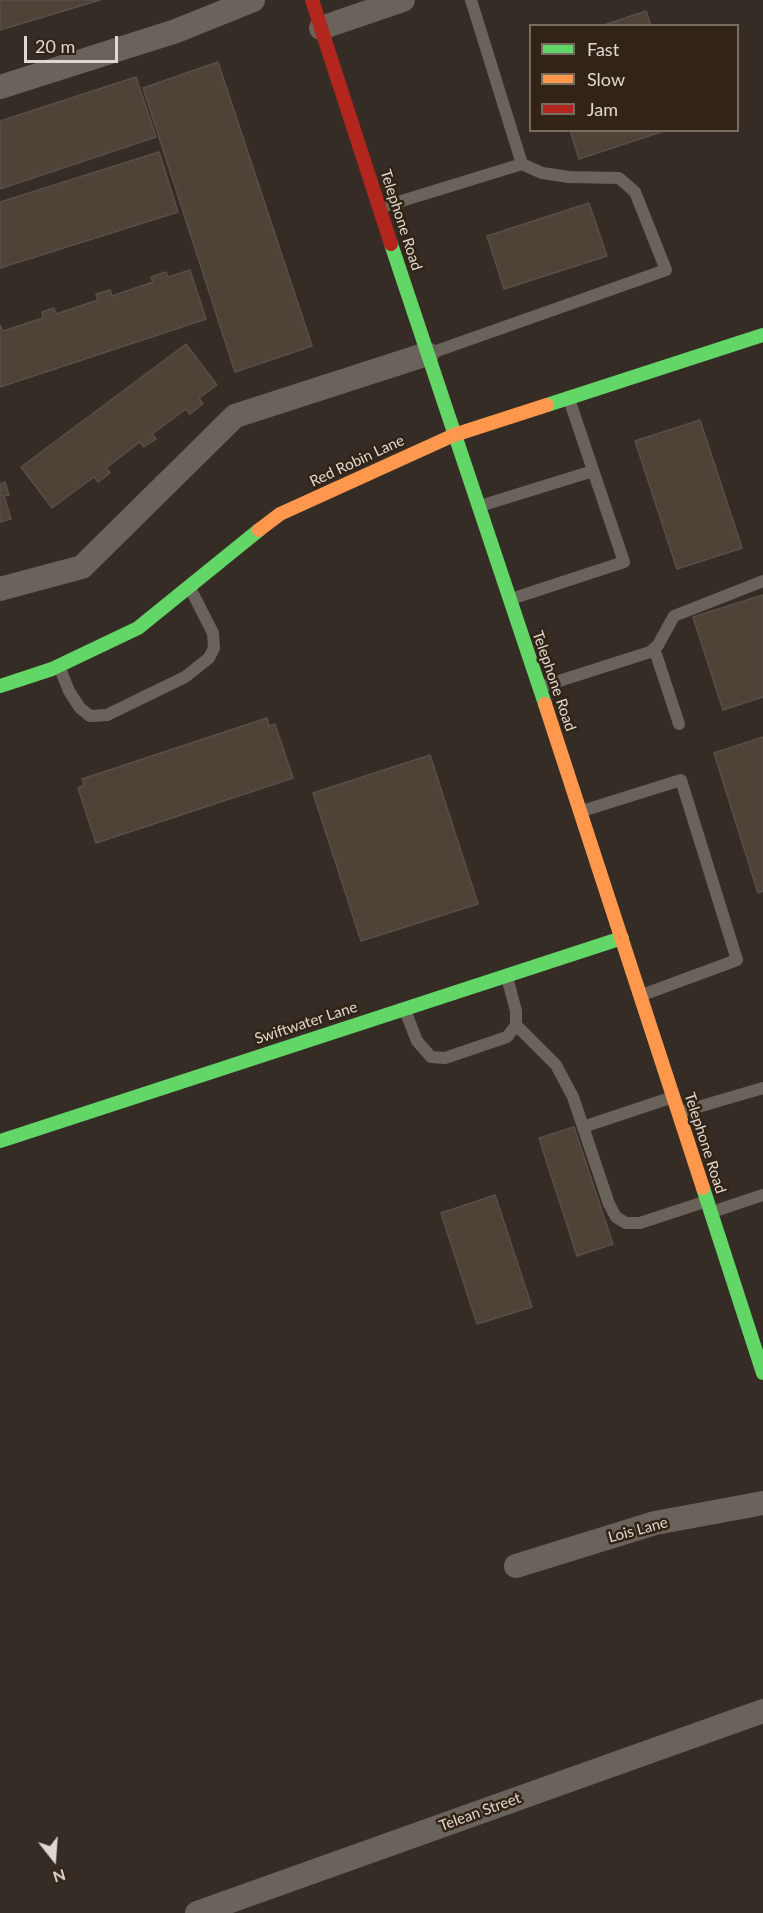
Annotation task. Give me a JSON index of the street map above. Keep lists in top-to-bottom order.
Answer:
{
  "streets": {
    "street": [
      "Telephone Road",
      "Red Robin Lane",
      "Swiftwater Lane",
      "Lois Lane",
      "Telean Street"
    ]
  },
  "crossings": [
    ["Telephone Road", "Red Robin Lane"],
    ["Telephone Road", "Swiftwater Lane"]
  ],
  "legend": ["Fast", "Slow", "Jam"],
  "scale_bar": "20 m",
  "north": "bottom"
}
